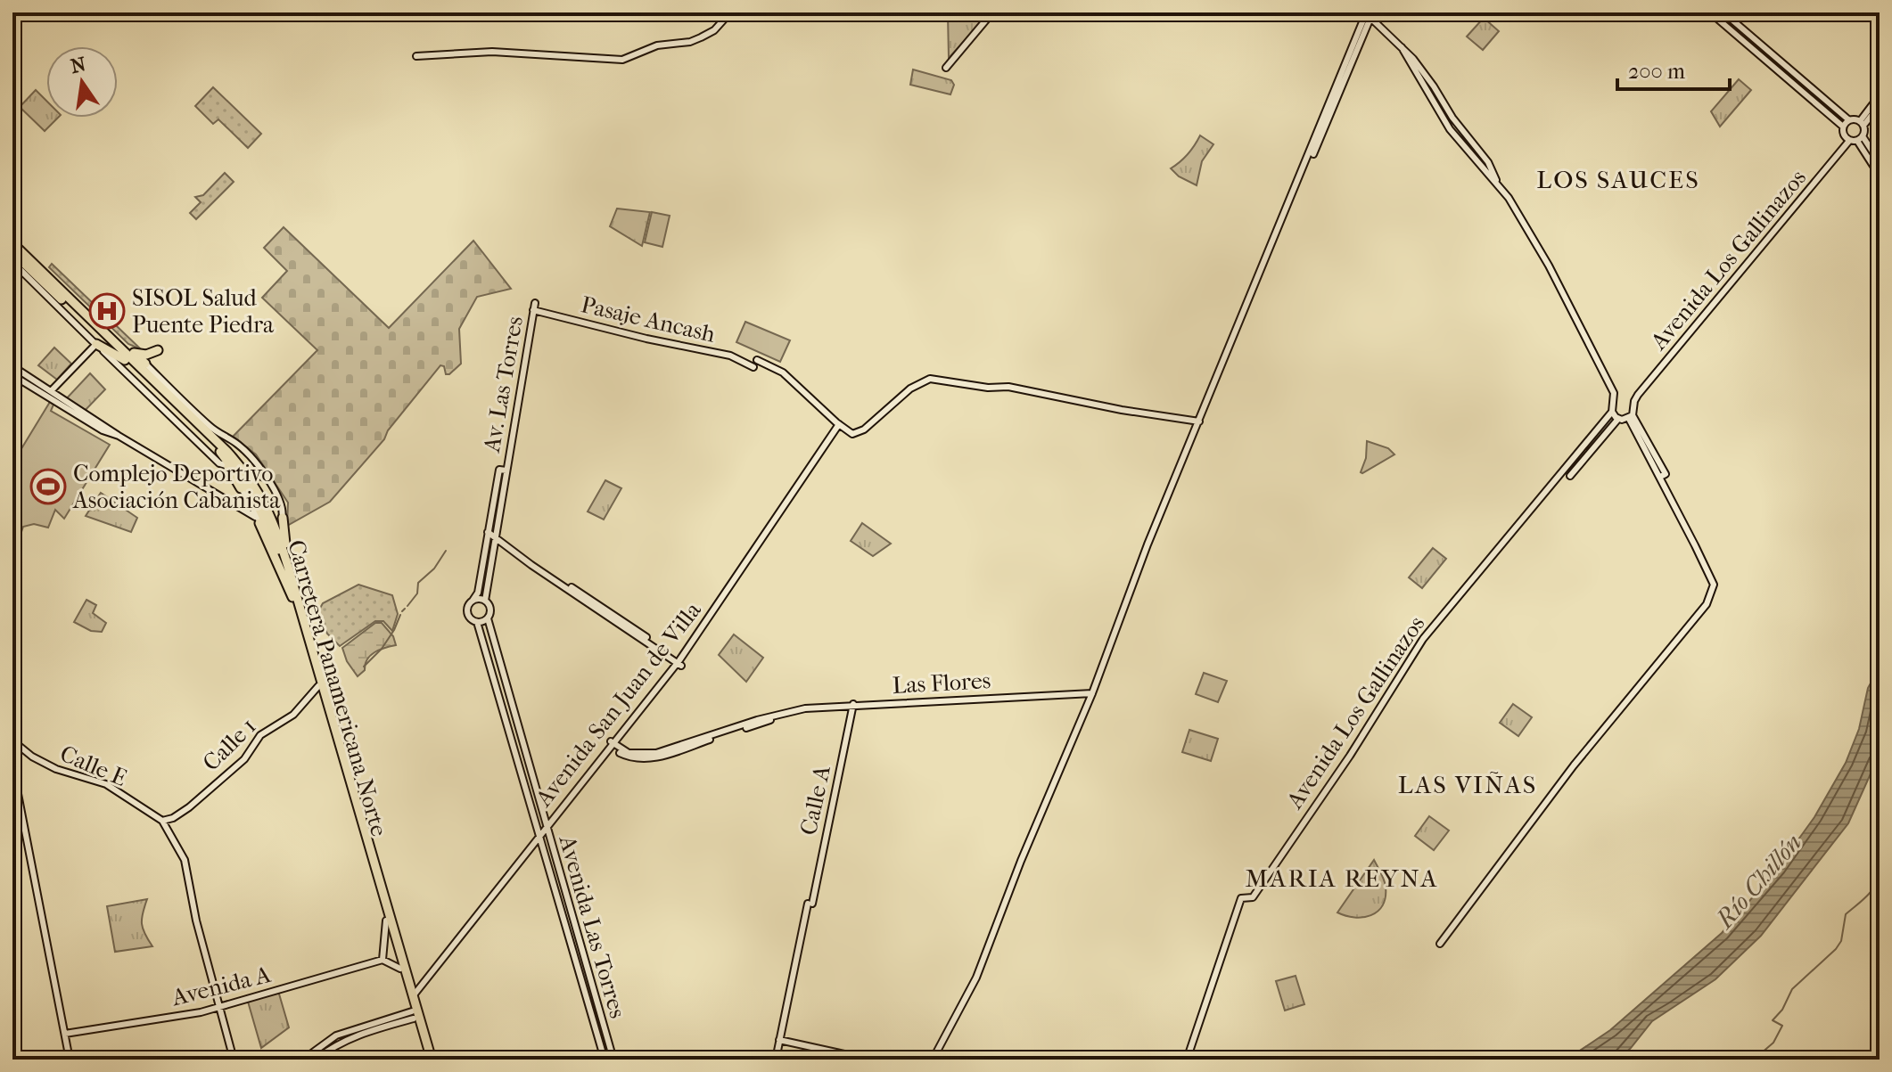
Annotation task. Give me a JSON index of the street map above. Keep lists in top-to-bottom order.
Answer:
{
  "streets": {
    "highway": ["Carretera Panamericana Norte"],
    "street": [
      "Avenida Los Gallinazos",
      "Pasaje Ancash",
      "Av. Las Torres",
      "Las Flores",
      "Avenida San Juan de Villa",
      "Calle 1",
      "Calle E",
      "Calle A",
      "Avenida Las Torres",
      "Avenida A"
    ]
  },
  "crossings": [
    ["Pasaje Ancash", "Av. Las Torres"],
    ["Av. Las Torres", "Avenida Las Torres"],
    ["Las Flores", "Avenida San Juan de Villa"],
    ["Las Flores", "Calle A"],
    ["Carretera Panamericana Norte", "Avenida San Juan de Villa"],
    ["Carretera Panamericana Norte", "Calle 1"],
    ["Avenida San Juan de Villa", "Avenida Las Torres"],
    ["Calle 1", "Calle E"]
  ],
  "districts": ["LOS SAUCES", "LAS VIÑAS", "MARIA REYNA"],
  "water": ["Río Chillón"],
  "places": {
    "hospital": ["SISOL Salud Puente Piedra"],
    "sports": ["Complejo Deportivo Asociación Cabanista"]
  },
  "scale_bar": "200 m",
  "north": "top"
}
